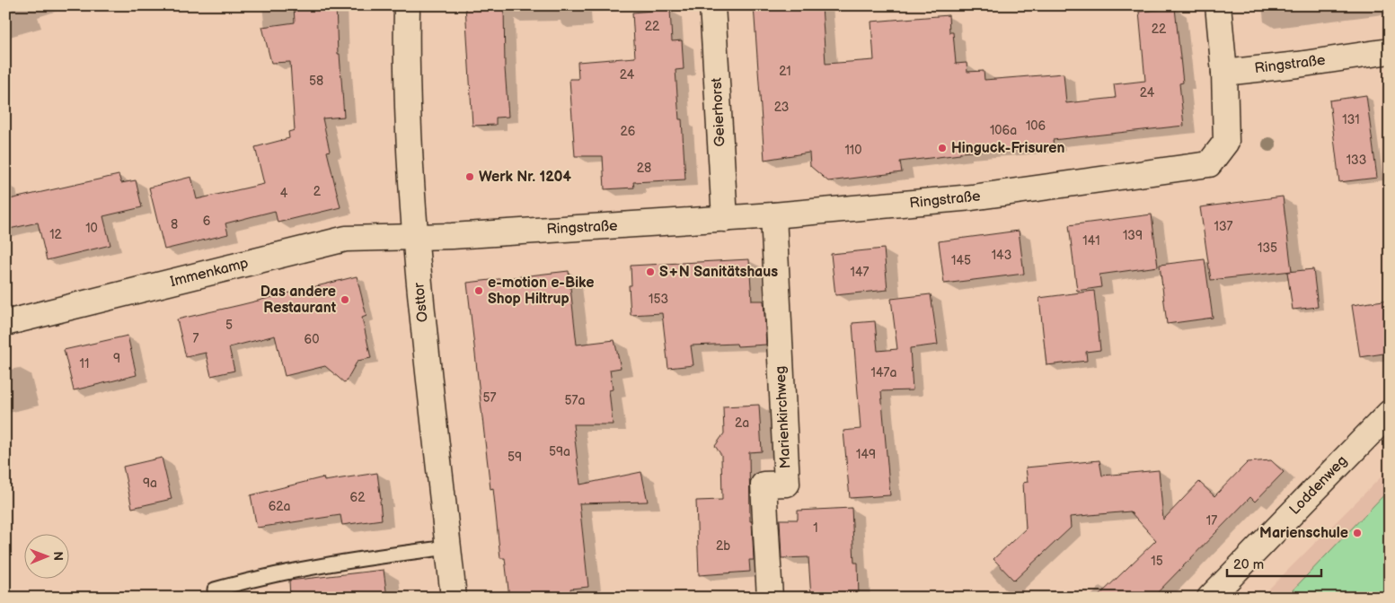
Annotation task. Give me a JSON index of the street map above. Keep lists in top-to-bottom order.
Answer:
{
  "streets": {
    "street": [
      "Ringstraße",
      "Geierhorst",
      "Immenkamp",
      "Osttor",
      "Marienkirchweg",
      "Loddenweg"
    ]
  },
  "crossings": [
    ["Ringstraße", "Geierhorst"],
    ["Ringstraße", "Immenkamp"],
    ["Ringstraße", "Osttor"],
    ["Ringstraße", "Marienkirchweg"],
    ["Immenkamp", "Osttor"]
  ],
  "places": [
    "Hinguck-Frisuren",
    "Werk Nr. 1204",
    "S+N Sanitätshaus",
    "e-motion e-Bike Shop Hiltrup",
    "Das andere Restaurant",
    "Marienschule"
  ],
  "house_numbers": [
    "22",
    "22",
    "21",
    "24",
    "58",
    "24",
    "23",
    "131",
    "106",
    "106a",
    "26",
    "110",
    "133",
    "28",
    "2",
    "4",
    "6",
    "8",
    "137",
    "10",
    "12",
    "139",
    "141",
    "135",
    "143",
    "145",
    "147",
    "153",
    "5",
    "7",
    "60",
    "9",
    "11",
    "147a",
    "57",
    "57a",
    "2a",
    "59a",
    "149",
    "59",
    "9a",
    "62",
    "62a",
    "17",
    "1",
    "2b",
    "15"
  ],
  "scale_bar": "20 m",
  "north": "right"
}
